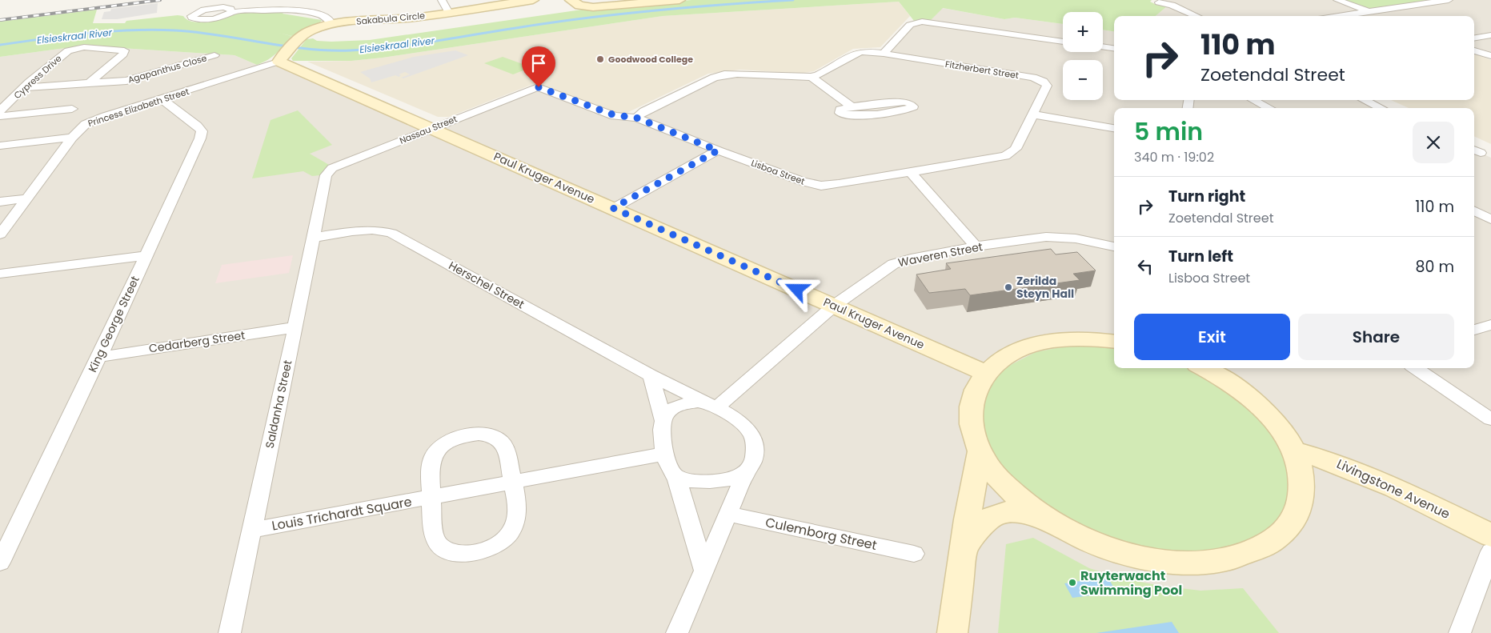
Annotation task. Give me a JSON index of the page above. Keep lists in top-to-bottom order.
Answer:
{
  "streets": {
    "street": [
      "Sakabula Circle",
      "Agapanthus Close",
      "Fitzherbert Street",
      "Cypress Drive",
      "Princess Elizabeth Street",
      "Nassau Street",
      "Lisboa Street",
      "Paul Kruger Avenue",
      "Waveren Street",
      "Herschel Street",
      "King George Street",
      "Cedarberg Street",
      "Saldanha Street",
      "Livingstone Avenue",
      "Louis Trichardt Square",
      "Culemborg Street"
    ]
  },
  "crossings": [
    ["Sakabula Circle", "Princess Elizabeth Street"],
    ["Sakabula Circle", "Paul Kruger Avenue"],
    ["Agapanthus Close", "Cypress Drive"],
    ["Fitzherbert Street", "Lisboa Street"],
    ["Princess Elizabeth Street", "Paul Kruger Avenue"],
    ["Princess Elizabeth Street", "King George Street"],
    ["Nassau Street", "Lisboa Street"],
    ["Nassau Street", "Paul Kruger Avenue"],
    ["Nassau Street", "Saldanha Street"],
    ["Paul Kruger Avenue", "Waveren Street"],
    ["Waveren Street", "Herschel Street"],
    ["Waveren Street", "Louis Trichardt Square"],
    ["Herschel Street", "Saldanha Street"],
    ["Herschel Street", "Louis Trichardt Square"],
    ["King George Street", "Cedarberg Street"],
    ["Cedarberg Street", "Saldanha Street"],
    ["Saldanha Street", "Louis Trichardt Square"]
  ],
  "water": ["Elsieskraal River"],
  "places": ["Goodwood College", "Zerilda Steyn Hall", "Ruyterwacht Swimming Pool"],
  "page": {
    "map_buttons": ["+", "−"],
    "turn": ["110 m", "Zoetendal Street"],
    "heading": ["5 min", "340 m · 19:02"],
    "list": [
      {
        "name": "Turn right",
        "note": "Zoetendal Street",
        "value": "110 m"
      },
      {
        "name": "Turn left",
        "note": "Lisboa Street",
        "value": "80 m"
      }
    ],
    "buttons": ["Exit", "Share"]
  }
}
